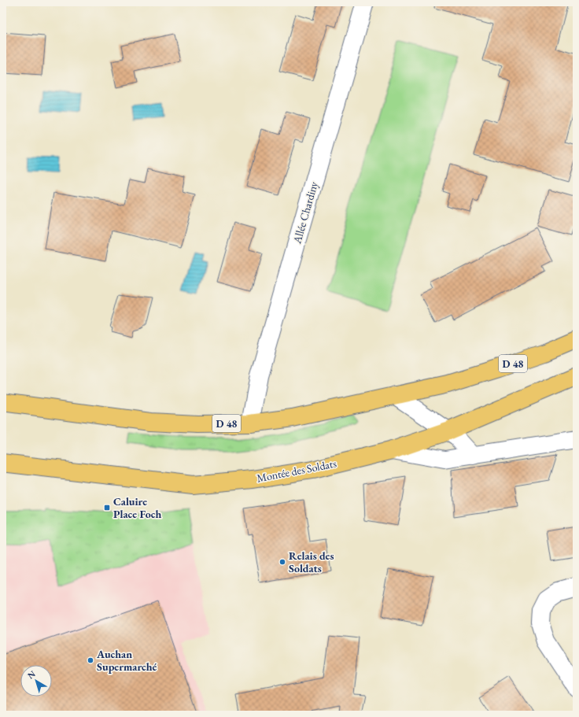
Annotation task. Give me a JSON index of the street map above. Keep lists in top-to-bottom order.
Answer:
{
  "streets": {
    "main road": ["D 48", "Montée des Soldats"],
    "street": ["Allée Chardiny"]
  },
  "crossings": [
    ["Allée Chardiny", "D 48"]
  ],
  "places": {
    "transit": ["Caluire Place Foch"],
    "other": ["Relais des Soldats", "Auchan Supermarché"]
  },
  "north": "top left"
}
